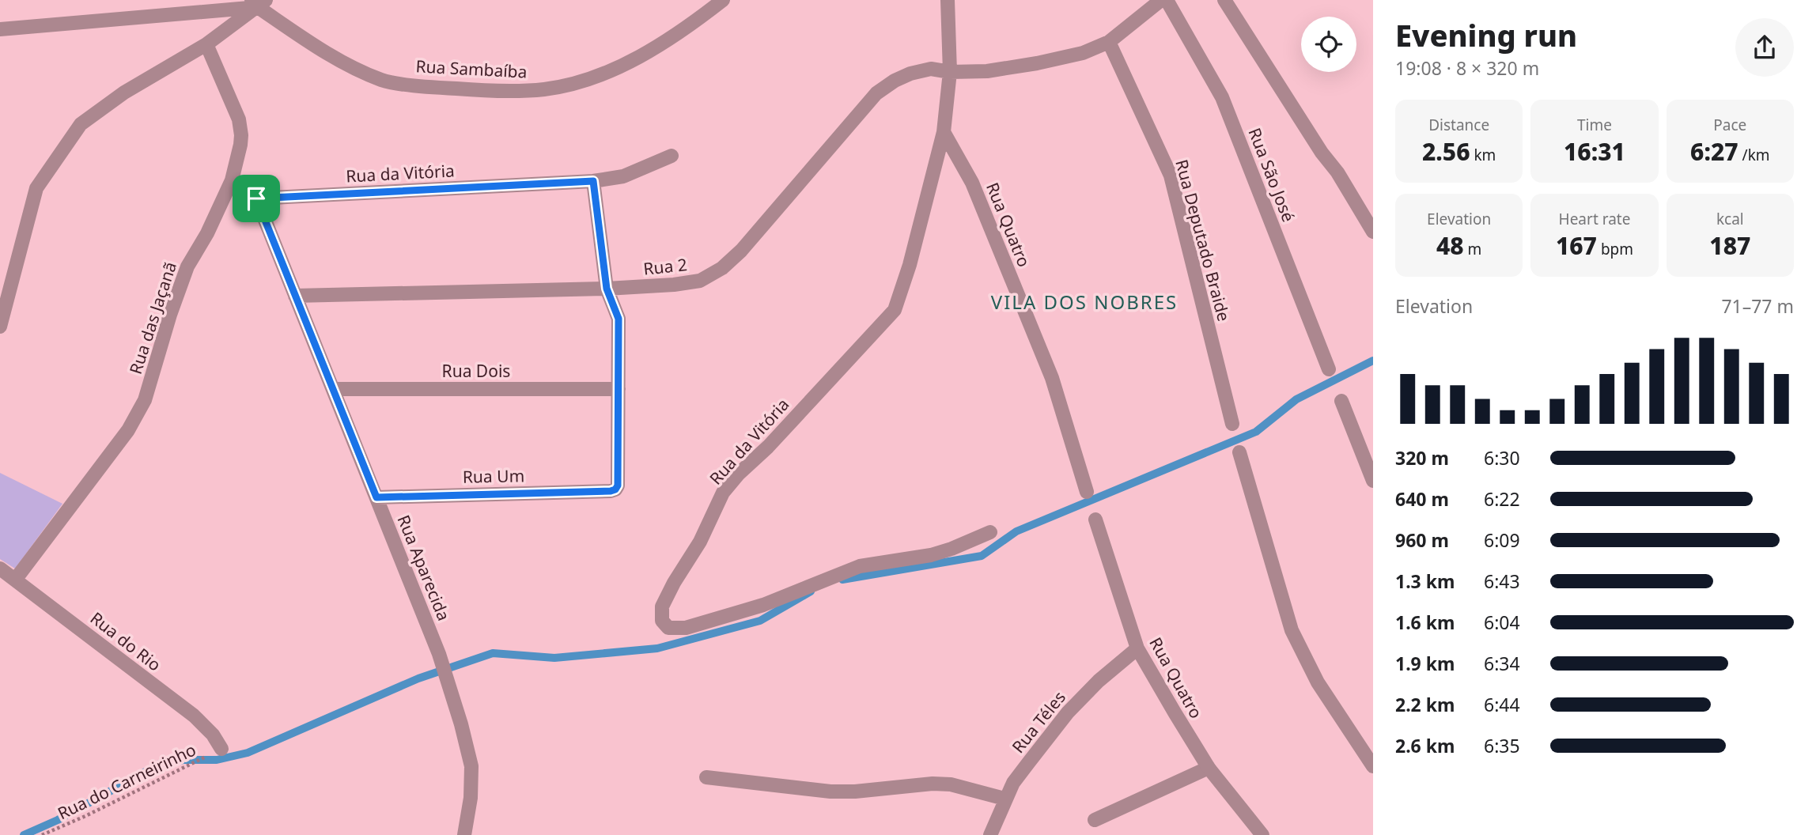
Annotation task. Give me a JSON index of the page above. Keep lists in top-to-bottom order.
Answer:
{
  "streets": {
    "street": [
      "Rua Sambaíba",
      "Rua da Vitória",
      "Rua São José",
      "Rua Quatro",
      "Rua Deputado Braide",
      "Rua 2",
      "Rua das Jaçanã",
      "Rua Dois",
      "Rua Um",
      "Rua Aparecida",
      "Rua do Rio",
      "Rua Téles"
    ],
    "path": ["Rua do Carneirinho"]
  },
  "crossings": [
    ["Rua da Vitória", "Rua Quatro"],
    ["Rua da Vitória", "Rua 2"],
    ["Rua da Vitória", "Rua Aparecida"],
    ["Rua Quatro", "Rua Téles"],
    ["Rua Deputado Braide", "Rua 2"],
    ["Rua 2", "Rua Aparecida"],
    ["Rua das Jaçanã", "Rua do Rio"],
    ["Rua Dois", "Rua Um"],
    ["Rua Dois", "Rua Aparecida"],
    ["Rua Um", "Rua Aparecida"],
    ["Rua do Rio", "Rua do Carneirinho"]
  ],
  "districts": ["VILA DOS NOBRES"],
  "page": {
    "heading": ["Evening run", "19:08 · 8 × 320 m"],
    "stats": [
      ["Distance", "2.56 km"],
      ["Time", "16:31"],
      ["Pace", "6:27 /km"],
      ["Elevation", "48 m"],
      ["Heart rate", "167 bpm"],
      ["kcal", "187"]
    ],
    "chart": ["Elevation", "71–77 m"],
    "list": [
      {
        "name": "320 m",
        "note": "6:30"
      },
      {
        "name": "640 m",
        "note": "6:22"
      },
      {
        "name": "960 m",
        "note": "6:09"
      },
      {
        "name": "1.3 km",
        "note": "6:43"
      },
      {
        "name": "1.6 km",
        "note": "6:04"
      },
      {
        "name": "1.9 km",
        "note": "6:34"
      },
      {
        "name": "2.2 km",
        "note": "6:44"
      },
      {
        "name": "2.6 km",
        "note": "6:35"
      }
    ]
  }
}
